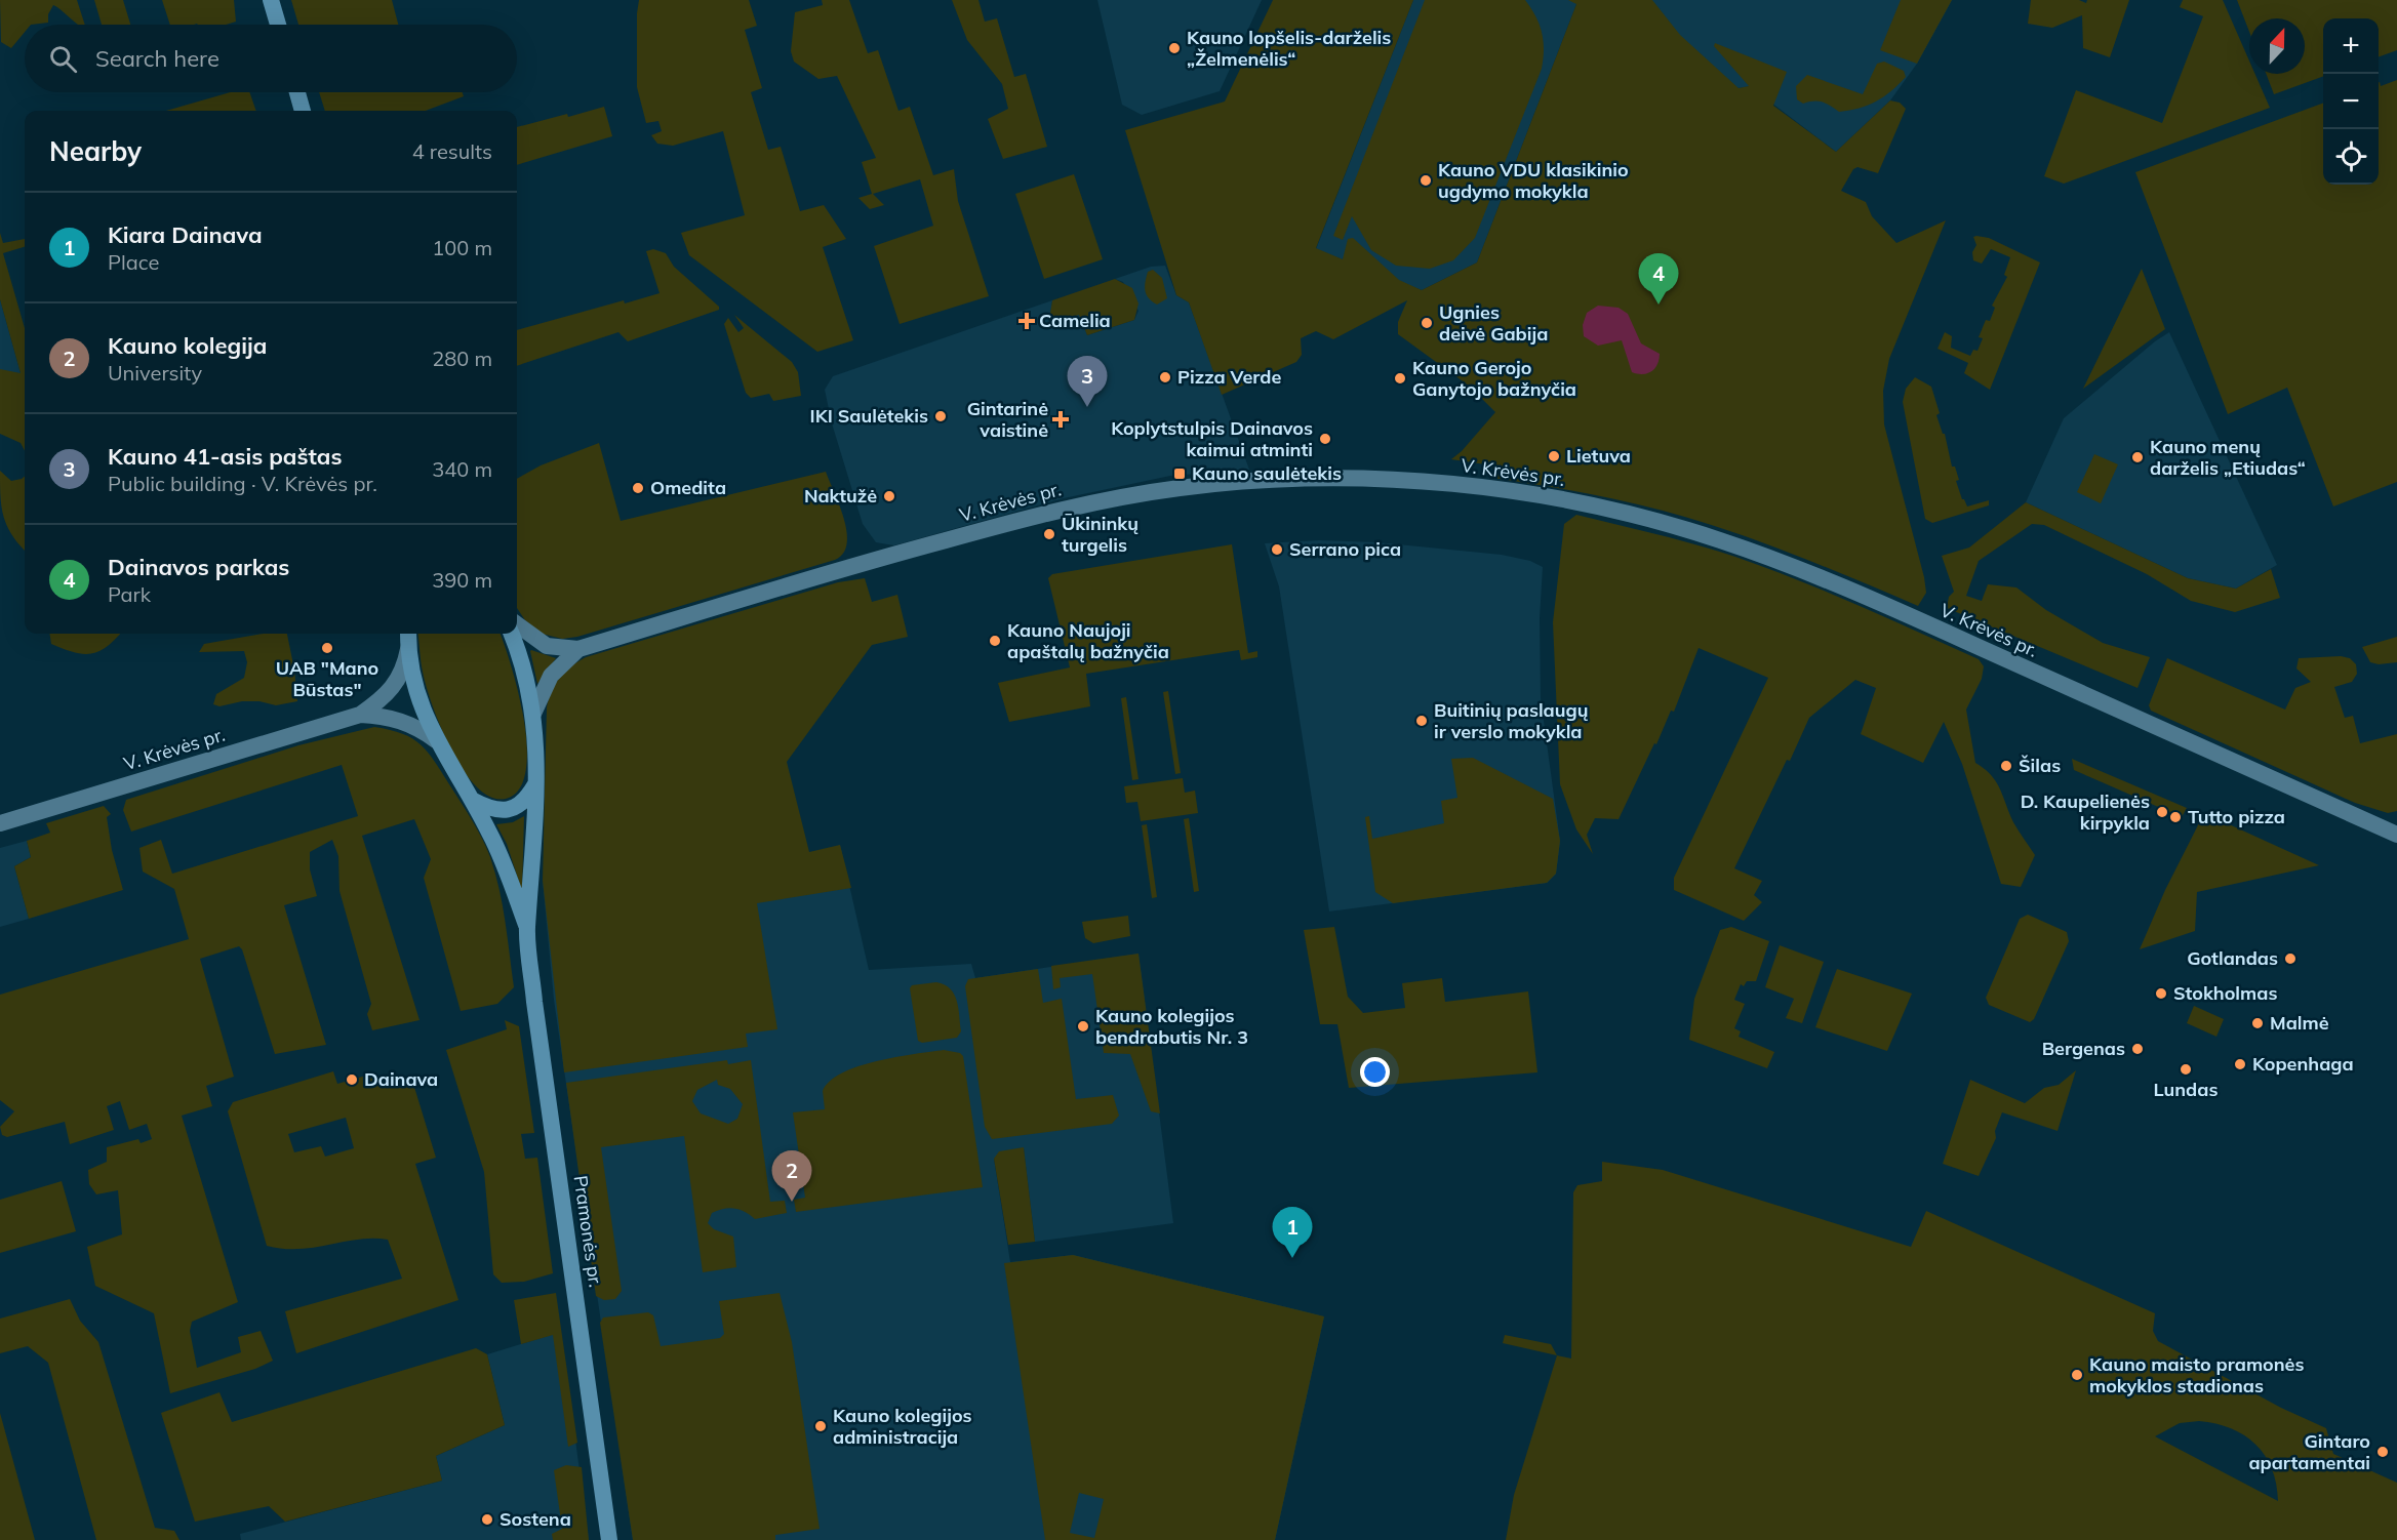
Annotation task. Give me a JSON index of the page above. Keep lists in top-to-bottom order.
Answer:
{
  "streets": {
    "main road": ["V. Krėvės pr.", "Pramonės pr."]
  },
  "crossings": [
    ["V. Krėvės pr.", "Pramonės pr."]
  ],
  "places": {
    "other": [
      "Kauno lopšelis-darželis „Želmenėlis“",
      "Kauno VDU klasikinio ugdymo mokykla",
      "Ugnies deivė Gabija",
      "Pizza Verde",
      "Kauno Gerojo Ganytojo bažnyčia",
      "IKI Saulėtekis",
      "Koplytstulpis Dainavos kaimui atminti",
      "Lietuva",
      "Kauno menų darželis „Etiudas“",
      "Omedita",
      "Naktužė",
      "Ūkininkų turgelis",
      "Serrano pica",
      "Kauno Naujoji apaštalų bažnyčia",
      "UAB \"Mano Būstas\"",
      "Buitinių paslaugų ir verslo mokykla",
      "Šilas",
      "D. Kaupelienės kirpykla",
      "Tutto pizza",
      "Gotlandas",
      "Stokholmas",
      "Malmė",
      "Kauno kolegijos bendrabutis Nr. 3",
      "Bergenas",
      "Kopenhaga",
      "Lundas",
      "Dainava",
      "Kauno maisto pramonės mokyklos stadionas",
      "Kauno kolegijos administracija",
      "Gintaro apartamentai",
      "Sostena"
    ],
    "health": ["Camelia", "Gintarinė vaistinė"],
    "transit": ["Kauno saulėtekis"]
  },
  "north": "top",
  "page": {
    "map_buttons": ["+", "−"],
    "search": "Search here",
    "heading": ["Nearby", "4 results"],
    "list": [
      {
        "mark": "1",
        "name": "Kiara Dainava",
        "note": "Place",
        "value": "100 m"
      },
      {
        "mark": "2",
        "name": "Kauno kolegija",
        "note": "University",
        "value": "280 m"
      },
      {
        "mark": "3",
        "name": "Kauno 41-asis paštas",
        "note": "Public building · V. Krėvės pr.",
        "value": "340 m"
      },
      {
        "mark": "4",
        "name": "Dainavos parkas",
        "note": "Park",
        "value": "390 m"
      }
    ],
    "pins": [
      "4",
      "3",
      "2",
      "1"
    ]
  }
}
